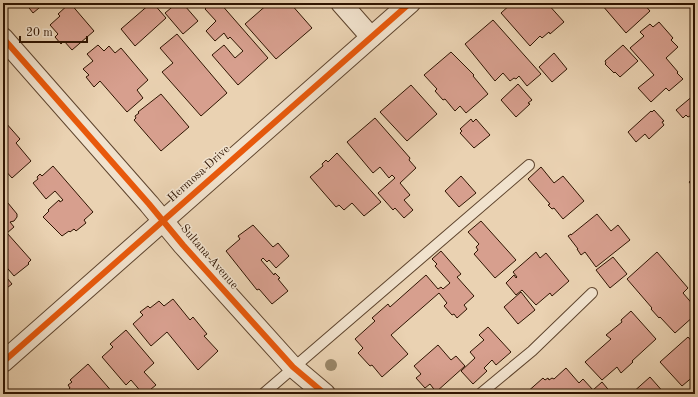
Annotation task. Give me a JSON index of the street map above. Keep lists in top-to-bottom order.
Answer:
{
  "streets": {
    "street": ["Hermosa Drive", "Sultana Avenue"]
  },
  "crossings": [
    ["Hermosa Drive", "Sultana Avenue"]
  ],
  "scale_bar": "20 m"
}
